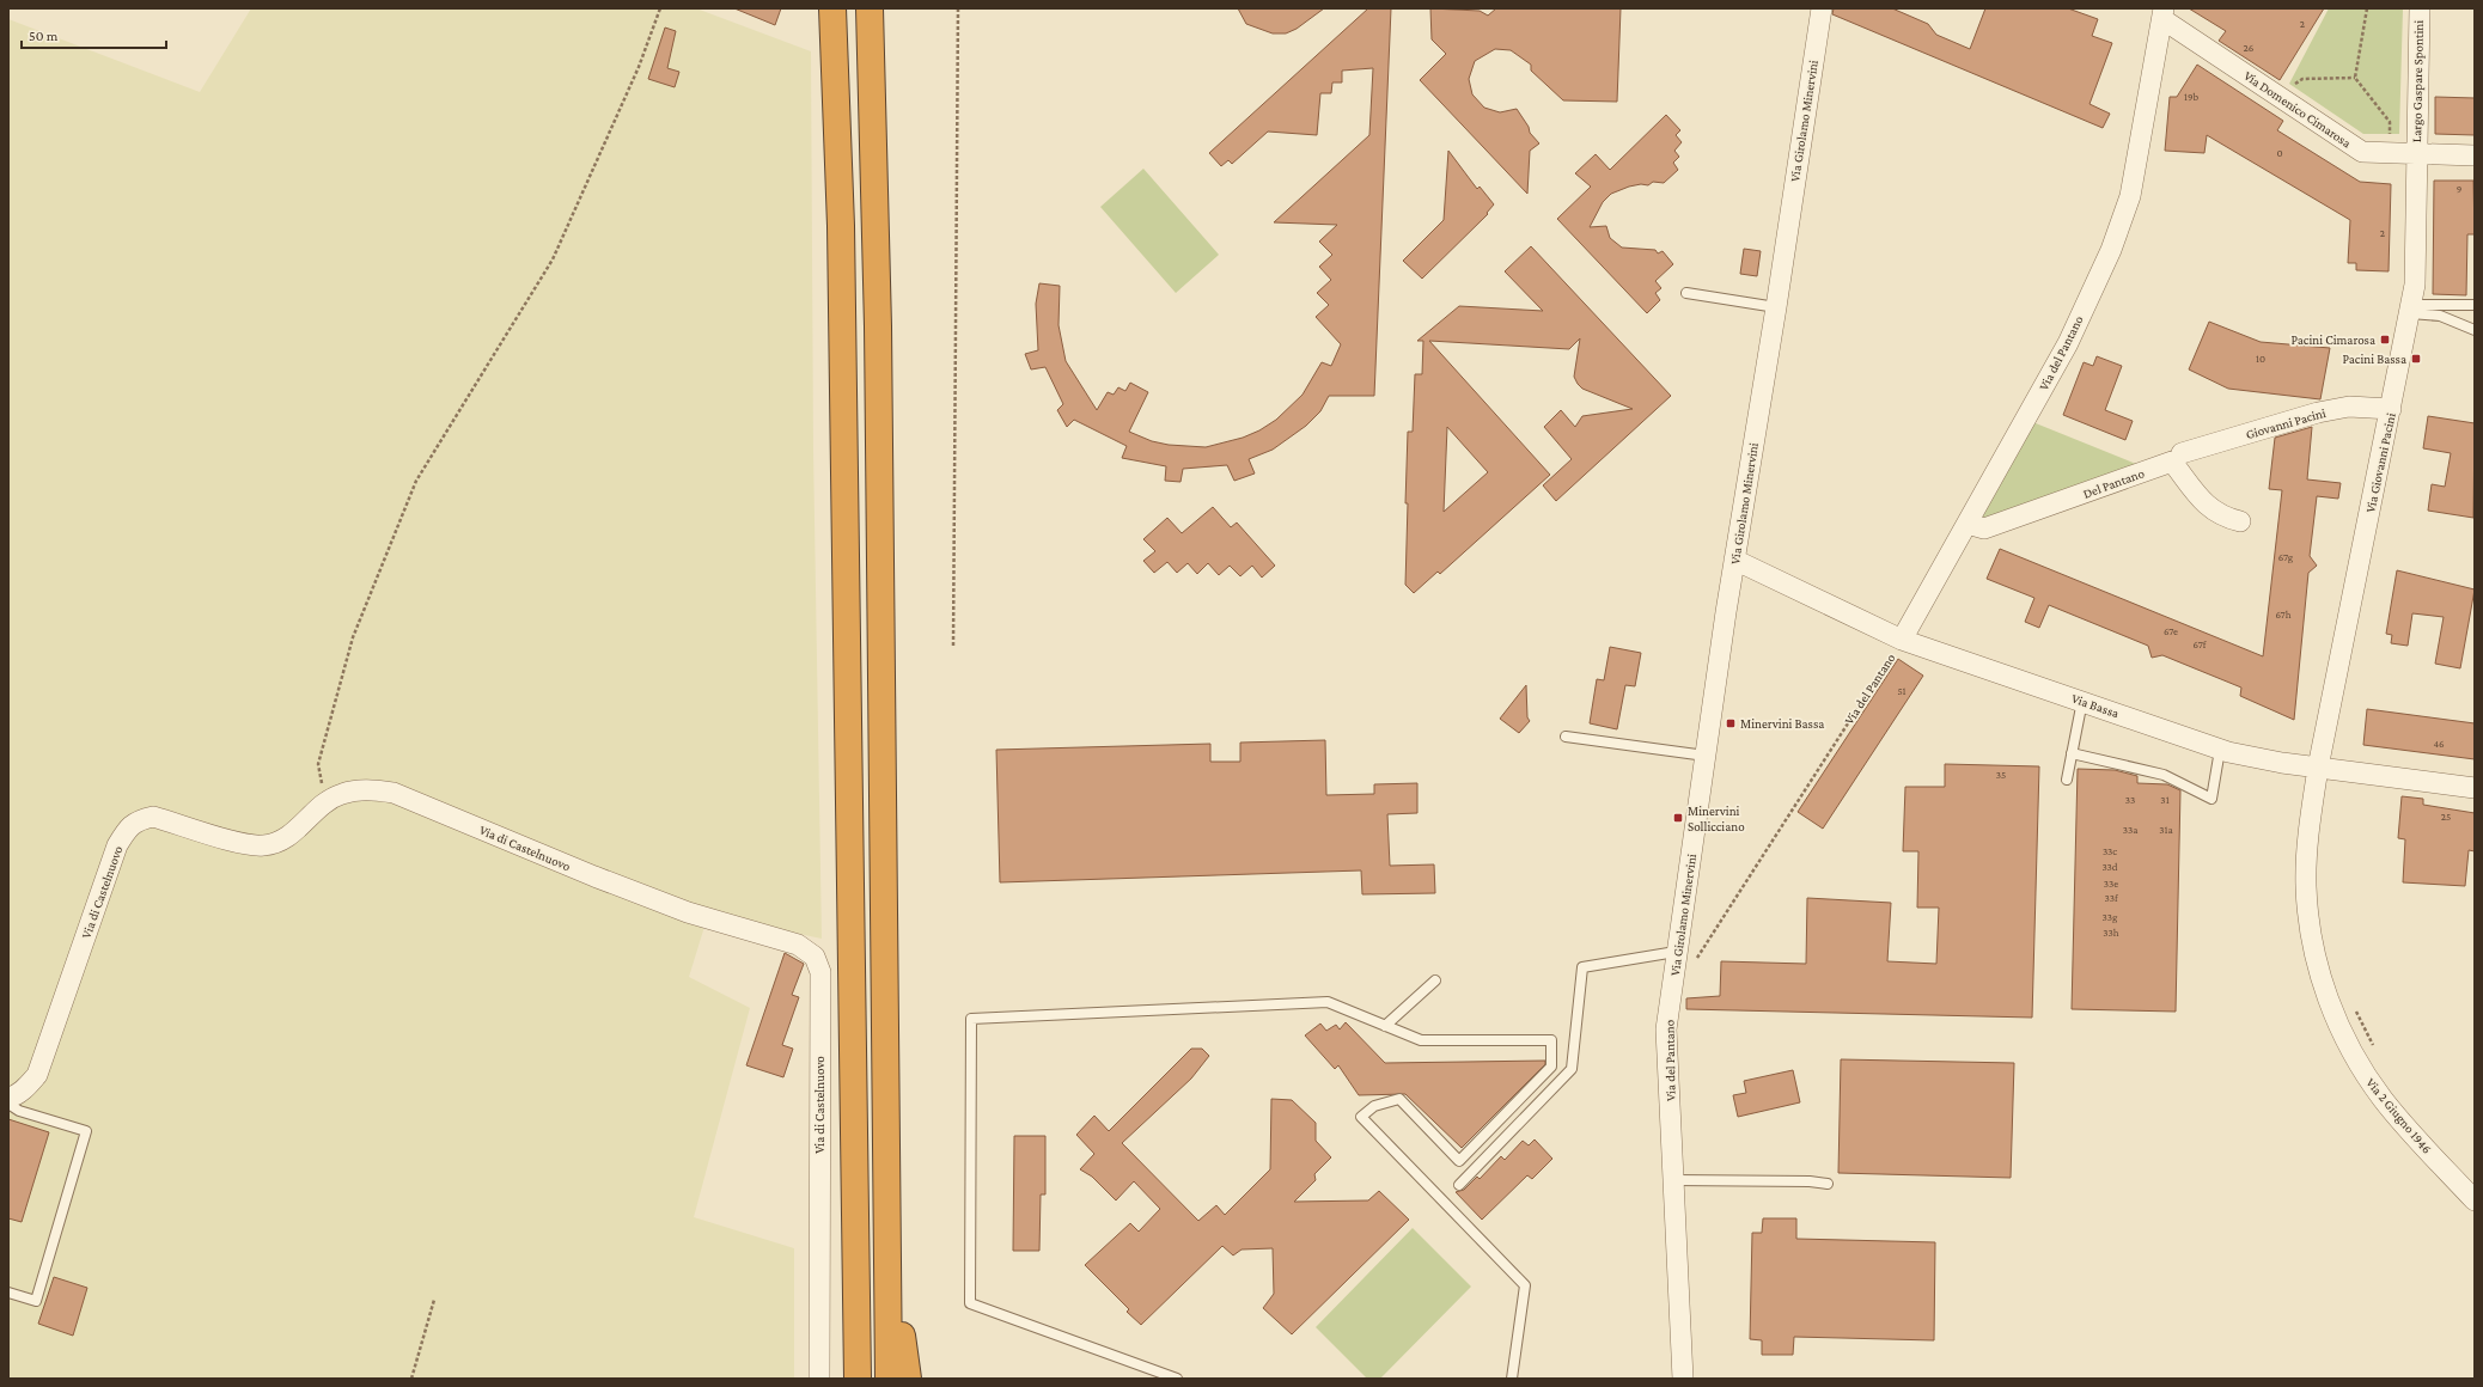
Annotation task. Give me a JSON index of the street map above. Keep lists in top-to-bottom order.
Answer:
{
  "streets": {
    "street": [
      "Largo Gaspare Spontini",
      "Via Domenico Cimarosa",
      "Via Girolamo Minervini",
      "Via del Pantano",
      "Giovanni Pacini",
      "Via Giovanni Pacini",
      "Del Pantano",
      "Via Bassa",
      "Via di Castelnuovo",
      "Via 2 Giugno 1946"
    ]
  },
  "crossings": [
    ["Largo Gaspare Spontini", "Via Domenico Cimarosa"],
    ["Largo Gaspare Spontini", "Via Giovanni Pacini"],
    ["Via Domenico Cimarosa", "Via del Pantano"],
    ["Via Domenico Cimarosa", "Via Giovanni Pacini"],
    ["Via Girolamo Minervini", "Via del Pantano"],
    ["Via Girolamo Minervini", "Via Bassa"],
    ["Via del Pantano", "Del Pantano"],
    ["Via del Pantano", "Via Bassa"],
    ["Giovanni Pacini", "Via Giovanni Pacini"],
    ["Via Giovanni Pacini", "Via Bassa"],
    ["Via Giovanni Pacini", "Via 2 Giugno 1946"],
    ["Via Bassa", "Via 2 Giugno 1946"]
  ],
  "places": {
    "transit": [
      "Pacini Cimarosa",
      "Pacini Bassa",
      "Minervini Bassa",
      "Minervini Sollicciano"
    ]
  },
  "house_numbers": [
    "2",
    "26",
    "19b",
    "0",
    "9",
    "2",
    "10",
    "67g",
    "67h",
    "67e",
    "67f",
    "51",
    "46",
    "35",
    "33",
    "31",
    "25",
    "33a",
    "31a",
    "33c",
    "33d",
    "33e",
    "33f",
    "33g",
    "33h"
  ],
  "scale_bar": "50 m"
}
